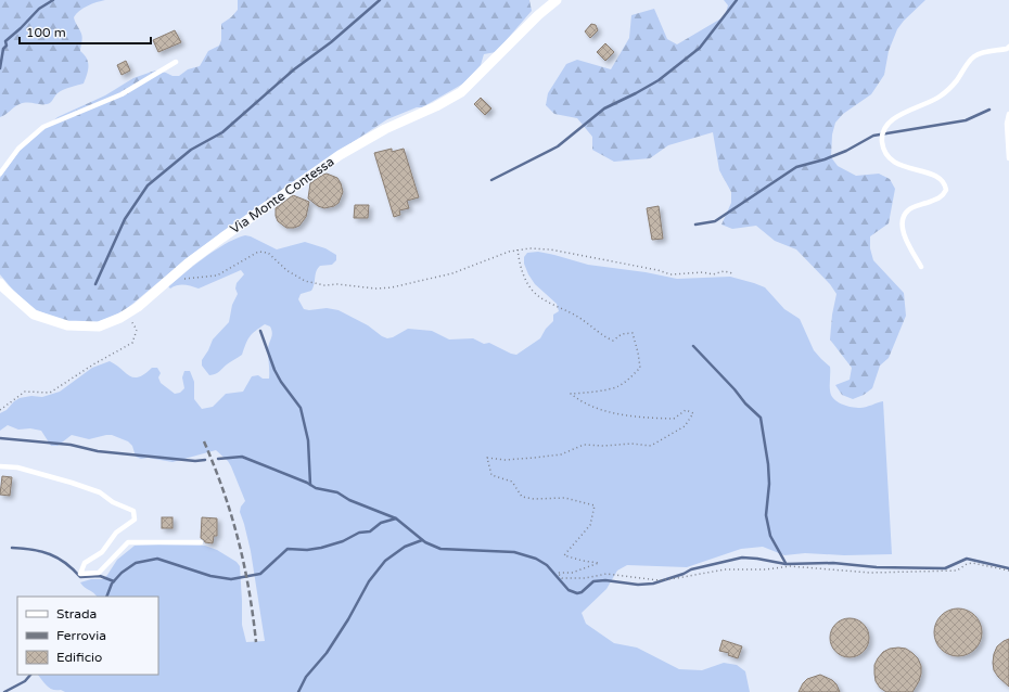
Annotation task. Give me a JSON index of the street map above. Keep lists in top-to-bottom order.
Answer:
{
  "streets": {
    "street": ["Via Monte Contessa"]
  },
  "legend": ["Strada", "Ferrovia", "Edificio"],
  "scale_bar": "100 m"
}
